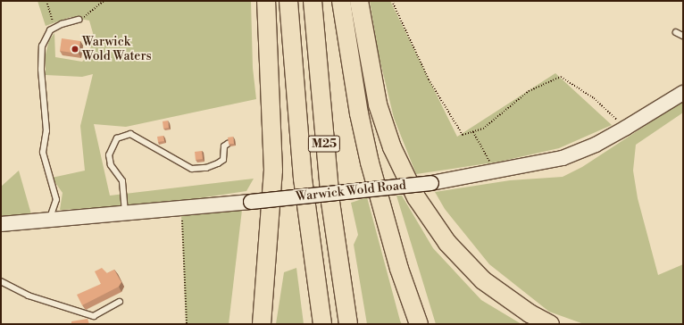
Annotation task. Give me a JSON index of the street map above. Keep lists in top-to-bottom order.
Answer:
{
  "streets": {
    "highway": ["M25"],
    "street": ["Warwick Wold Road"]
  },
  "places": ["Warwick Wold Waters"]
}
